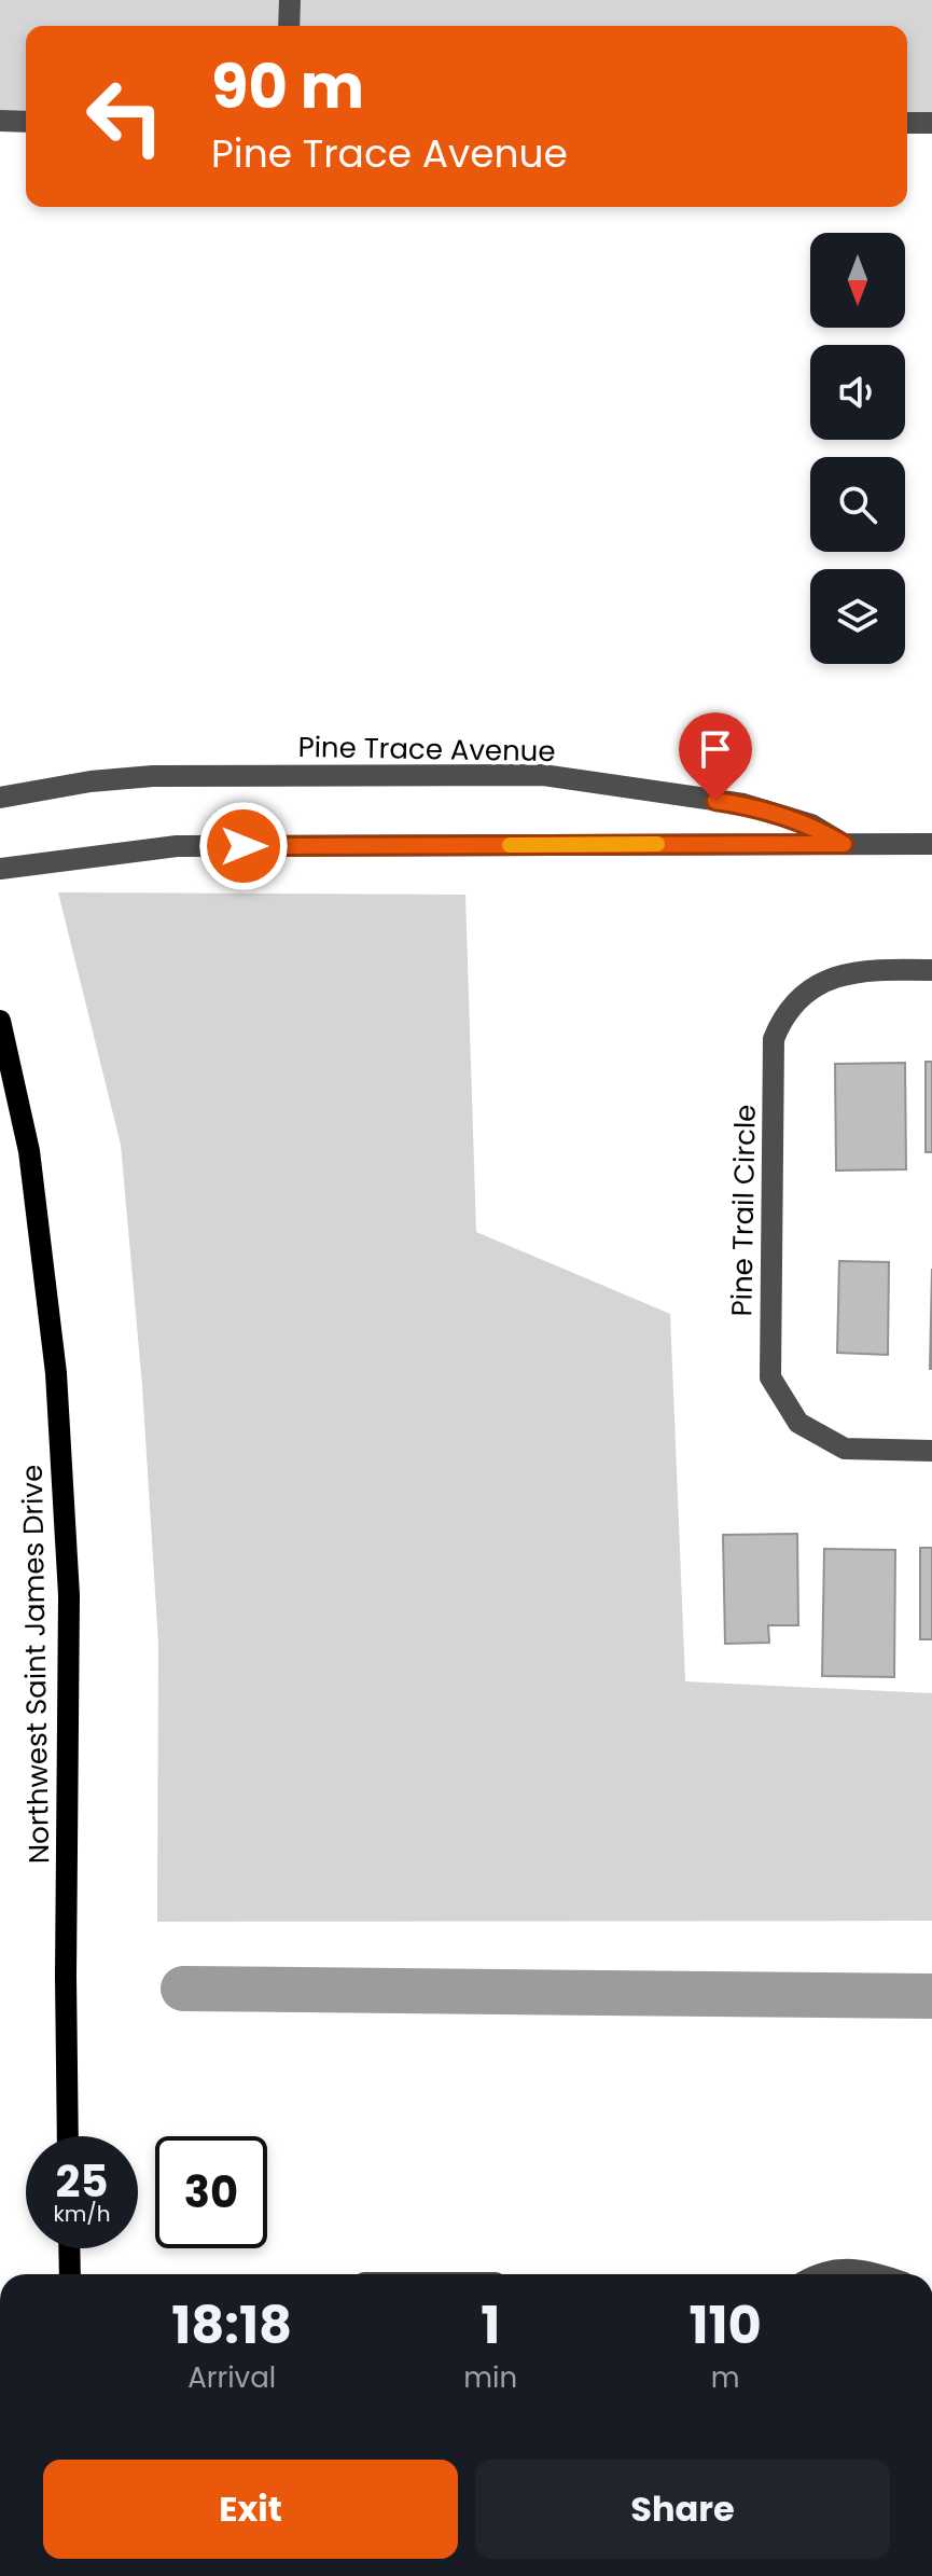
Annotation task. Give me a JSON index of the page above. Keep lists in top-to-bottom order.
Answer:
{
  "streets": {
    "main road": ["Northwest Saint James Drive"],
    "street": ["Pine Trace Avenue", "Pine Trail Circle"]
  },
  "north": "bottom",
  "page": {
    "turn": ["90 m", "Pine Trace Avenue"],
    "speed": "25 km/h",
    "limit": "30",
    "eta": [
      "18:18",
      "Arrival",
      "1",
      "min",
      "110",
      "m"
    ],
    "buttons": ["Exit", "Share"]
  }
}
